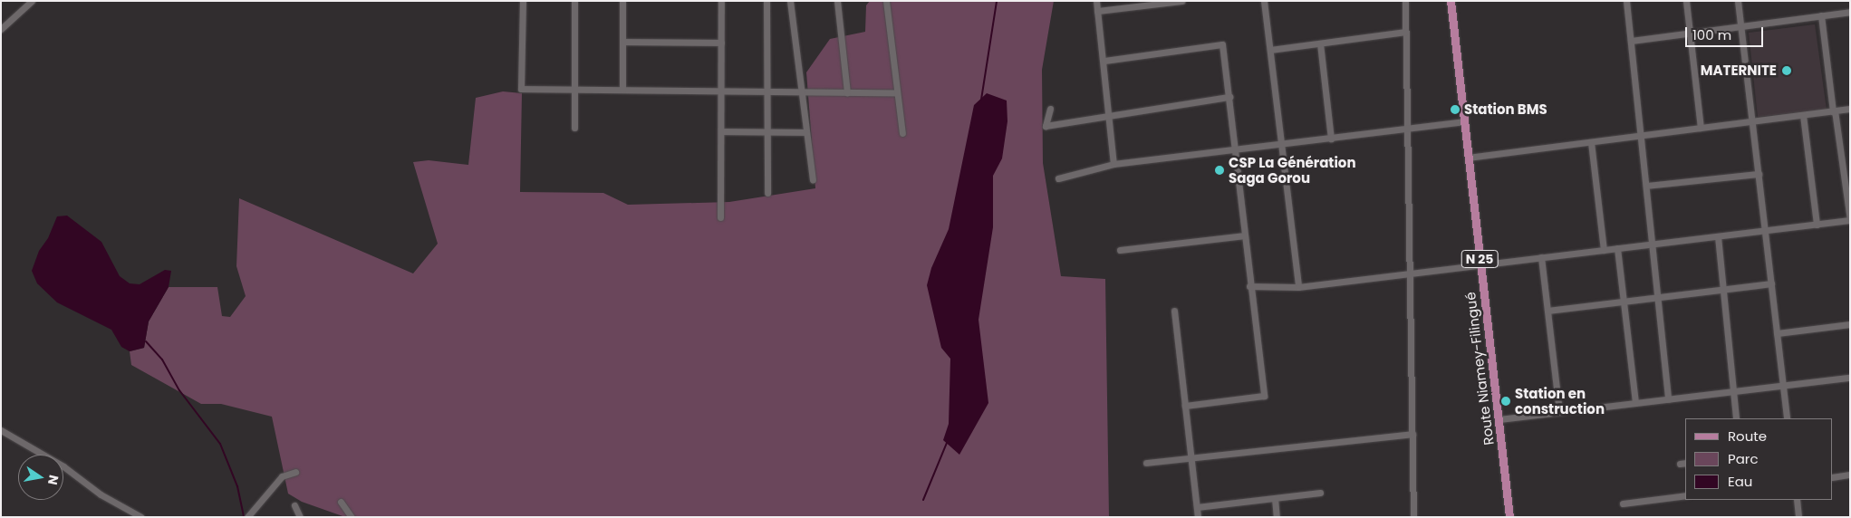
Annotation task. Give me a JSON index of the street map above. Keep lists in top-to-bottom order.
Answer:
{
  "streets": {
    "main road": ["N 25", "Route Niamey-Filingué"]
  },
  "places": [
    "MATERNITE",
    "Station BMS",
    "CSP La Génération Saga Gorou",
    "Station en construction"
  ],
  "legend": ["Route", "Parc", "Eau"],
  "scale_bar": "100 m",
  "north": "right"
}
